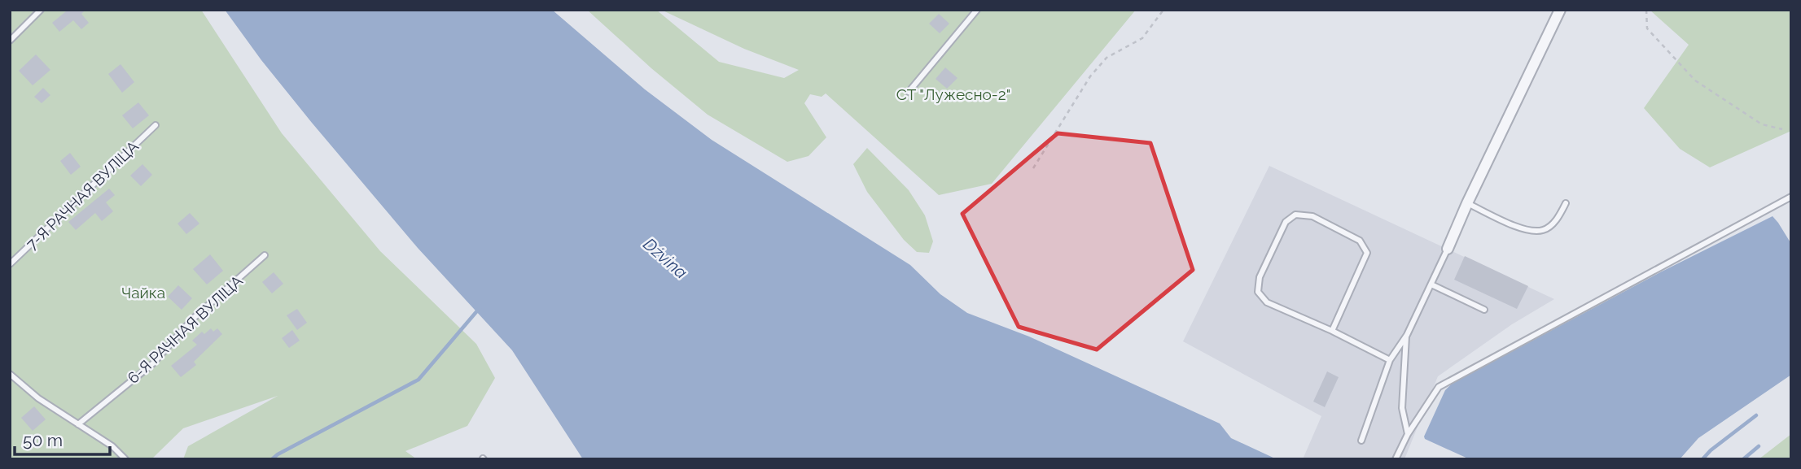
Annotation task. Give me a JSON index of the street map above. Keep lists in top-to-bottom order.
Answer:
{
  "streets": {
    "lane": ["7-Я РАЧНАЯ ВУЛІЦА", "6-Я РАЧНАЯ ВУЛІЦА"]
  },
  "water": ["Dźvina"],
  "parks": ["СТ \"Лужесно-2\"", "Чайка"],
  "scale_bar": "50 m"
}
